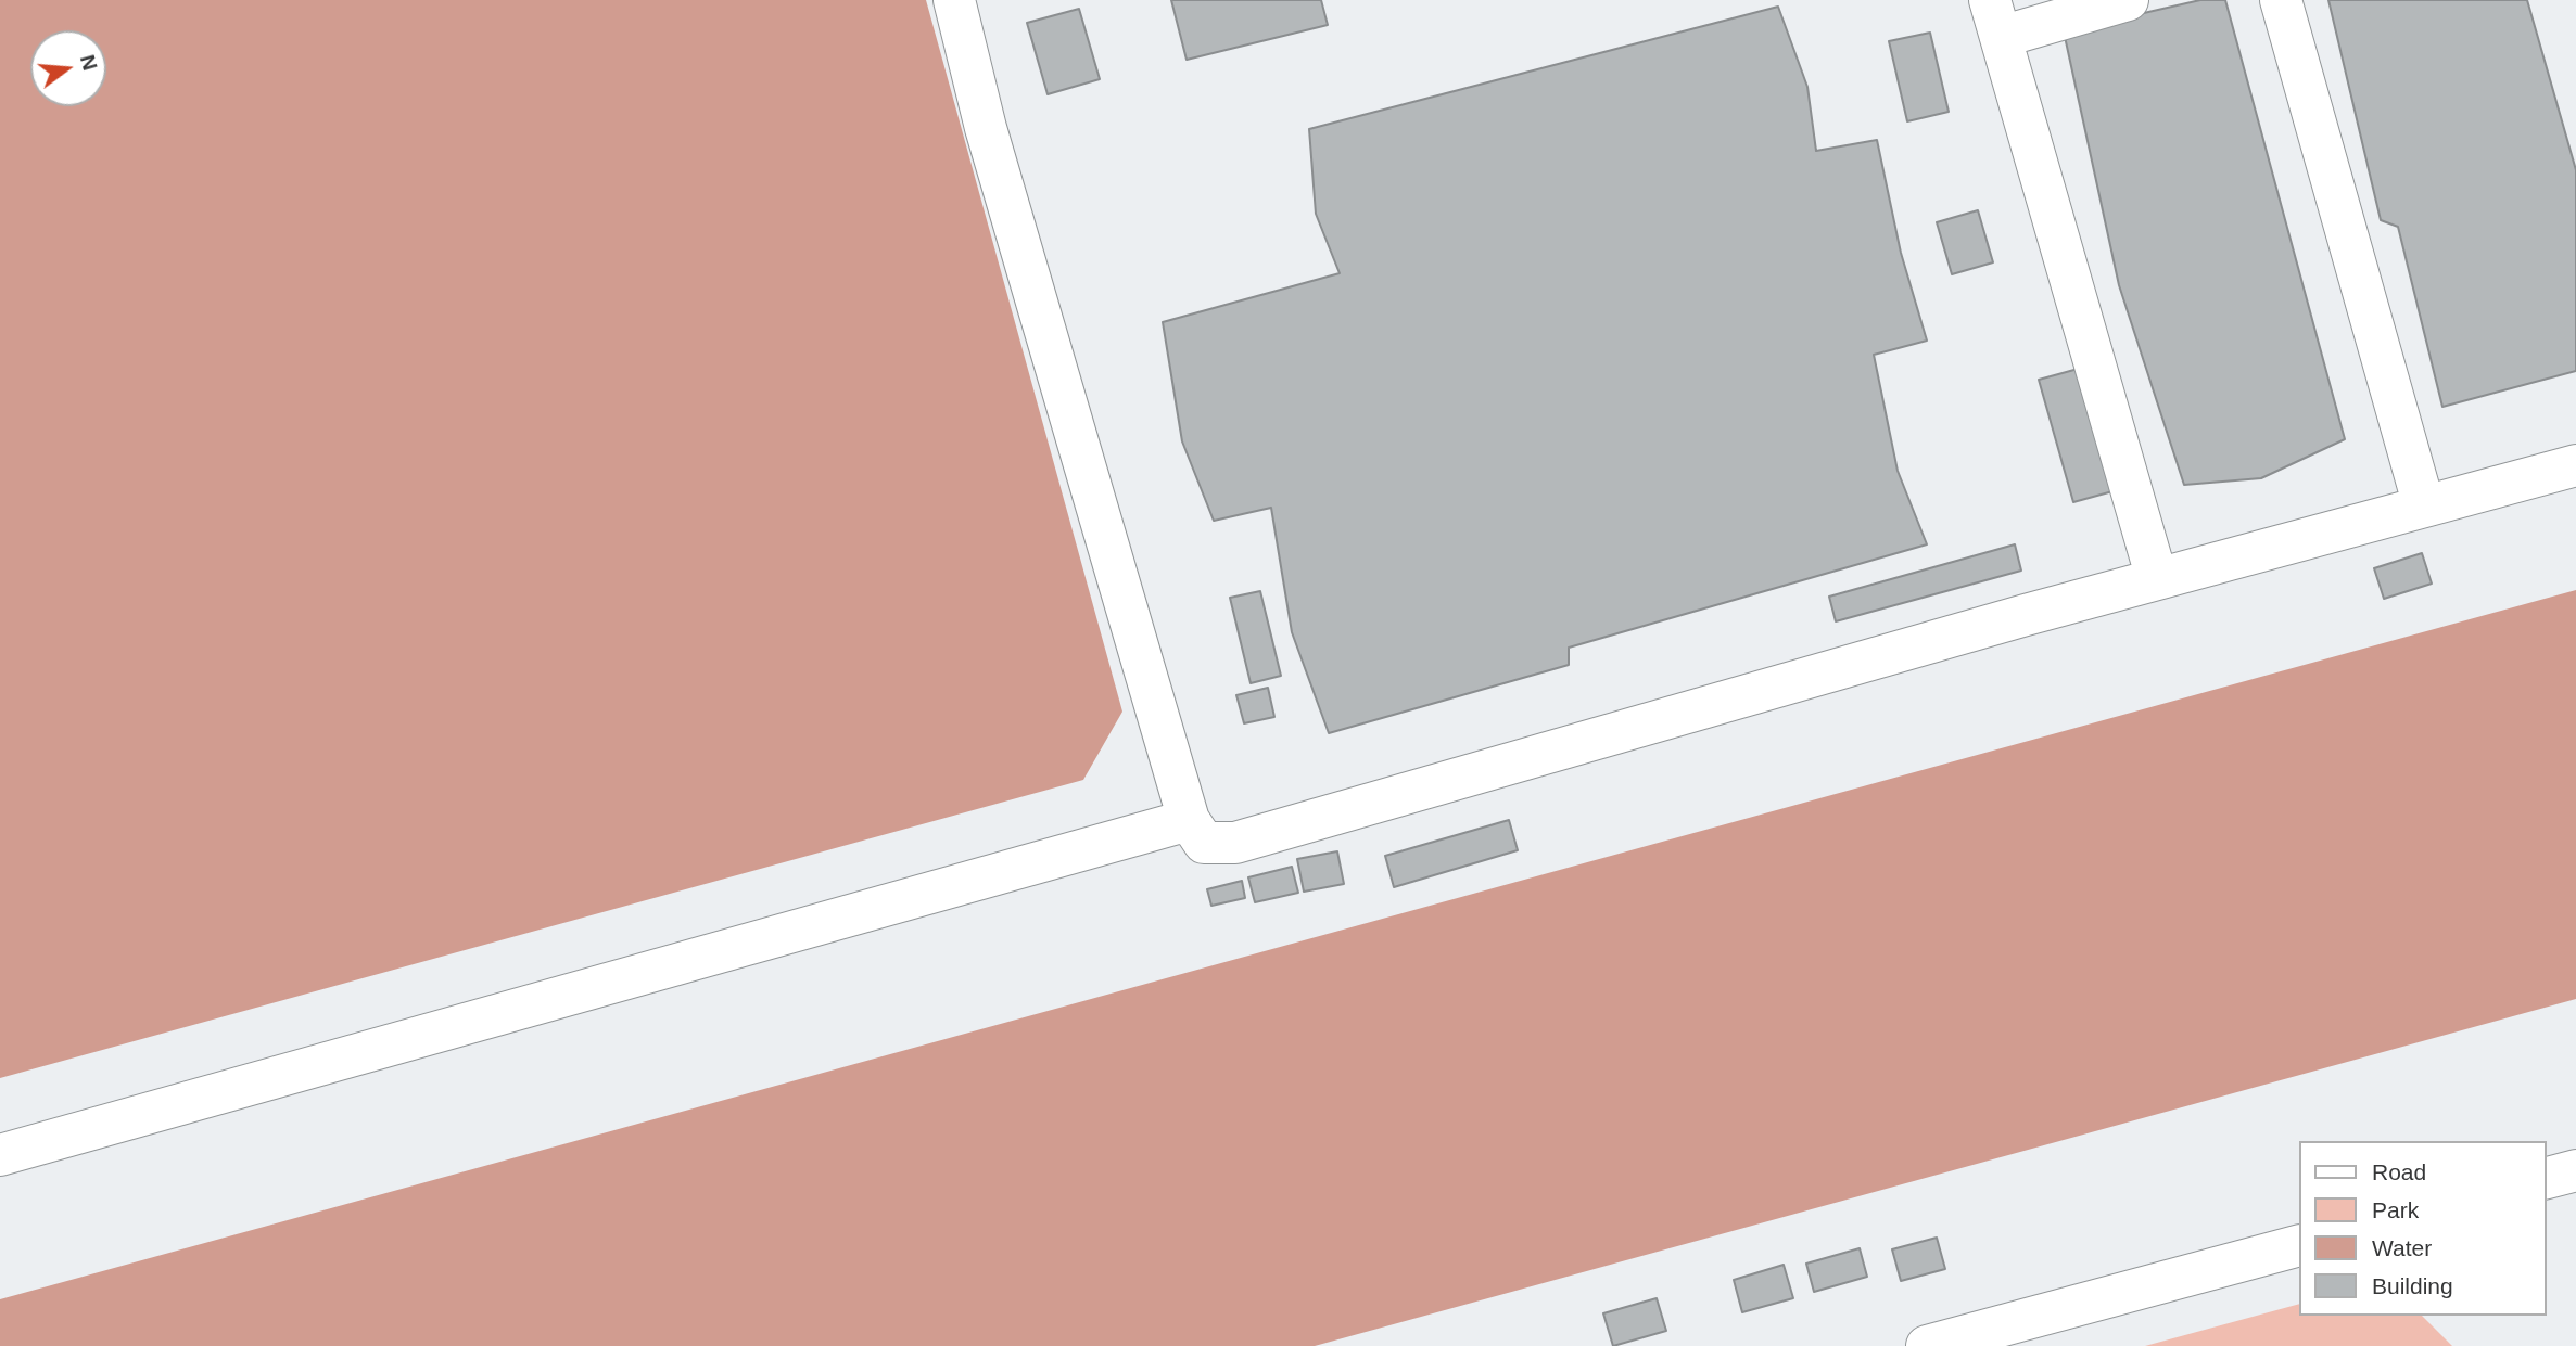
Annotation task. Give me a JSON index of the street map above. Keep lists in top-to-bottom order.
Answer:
{
  "legend": [
    "Road",
    "Park",
    "Water",
    "Building"
  ],
  "north": "right"
}
